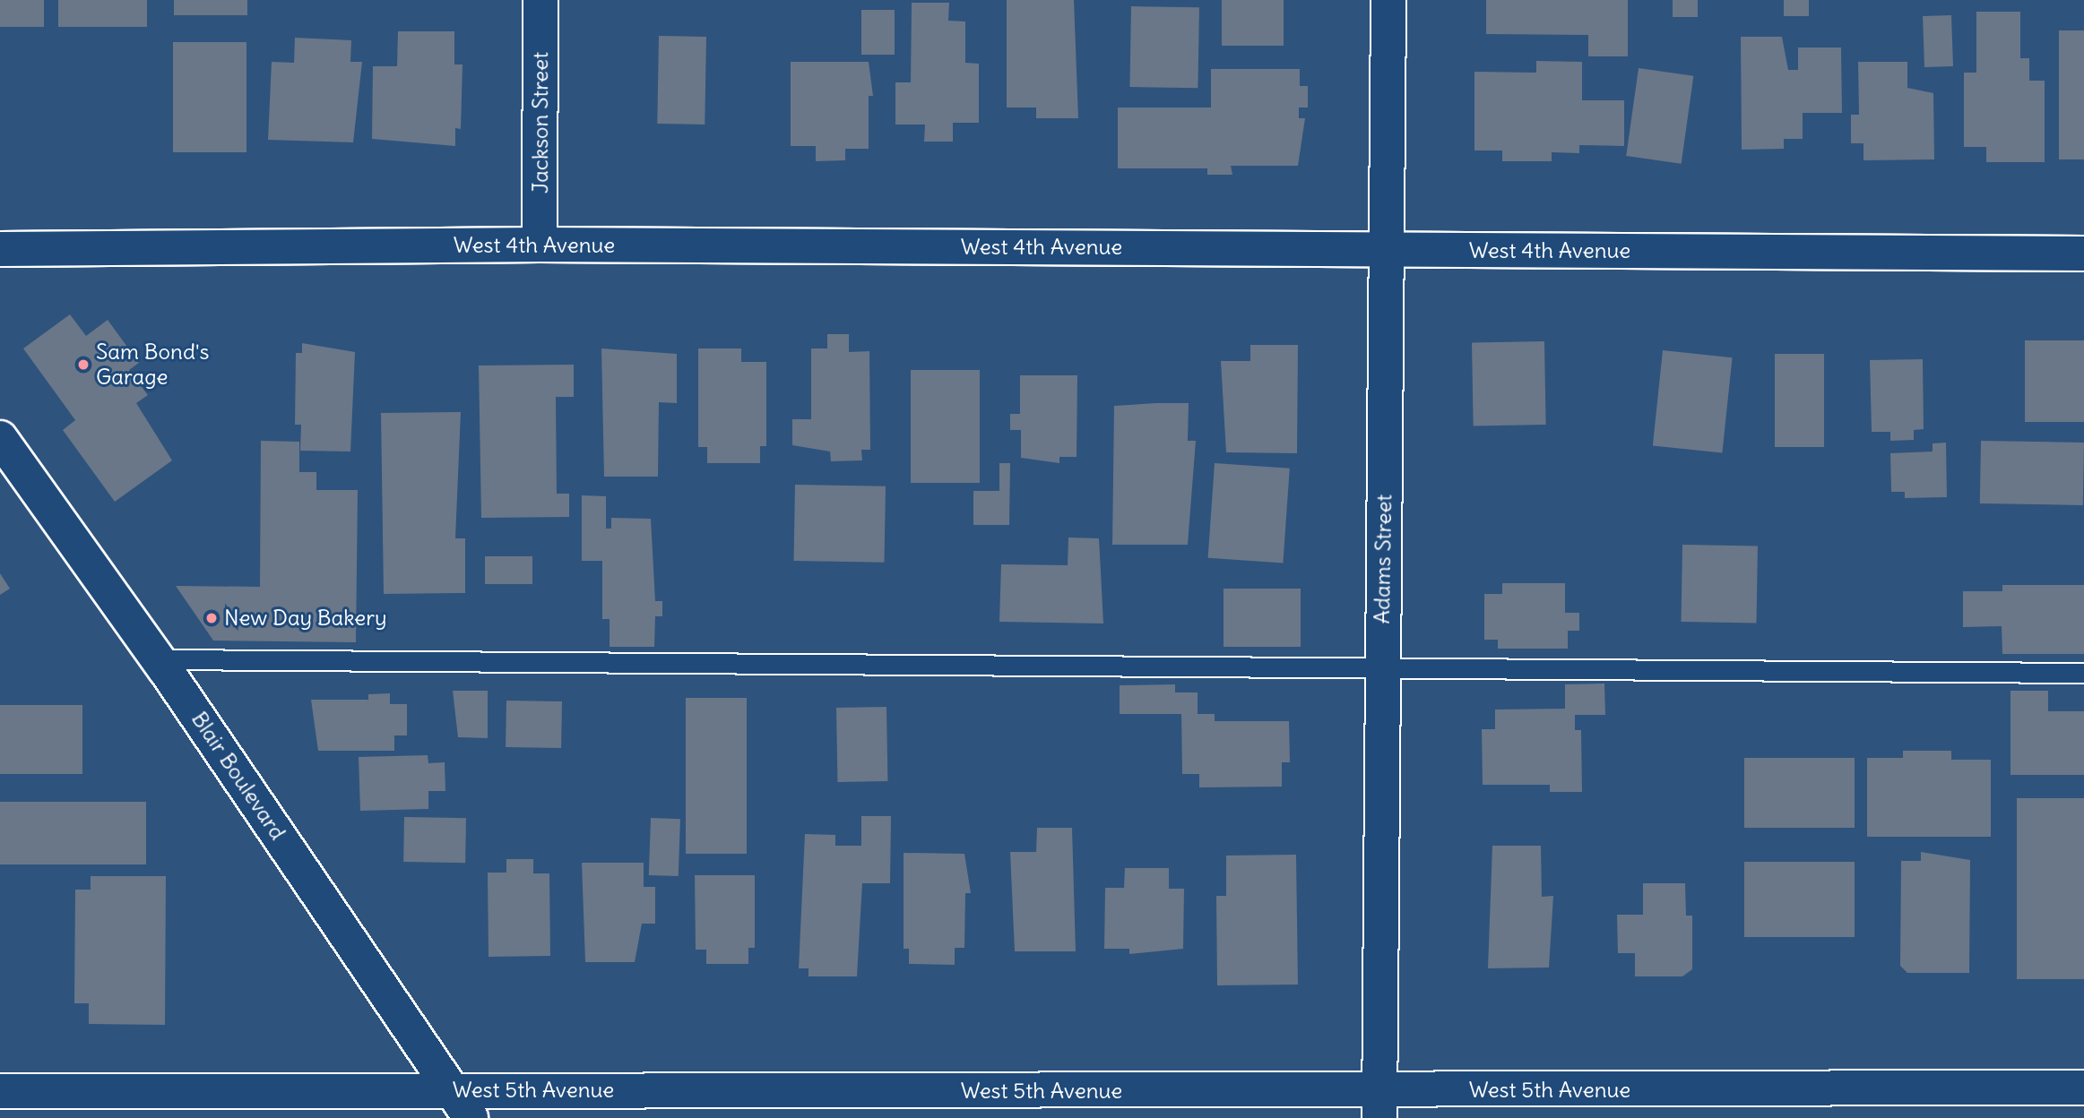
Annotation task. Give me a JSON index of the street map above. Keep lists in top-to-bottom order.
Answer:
{
  "streets": {
    "street": [
      "Jackson Street",
      "West 4th Avenue",
      "Adams Street",
      "Blair Boulevard",
      "West 5th Avenue"
    ]
  },
  "crossings": [
    ["Jackson Street", "West 4th Avenue"],
    ["West 4th Avenue", "Adams Street"],
    ["Adams Street", "West 5th Avenue"],
    ["Blair Boulevard", "West 5th Avenue"]
  ],
  "places": ["Sam Bond's Garage", "New Day Bakery"]
}
